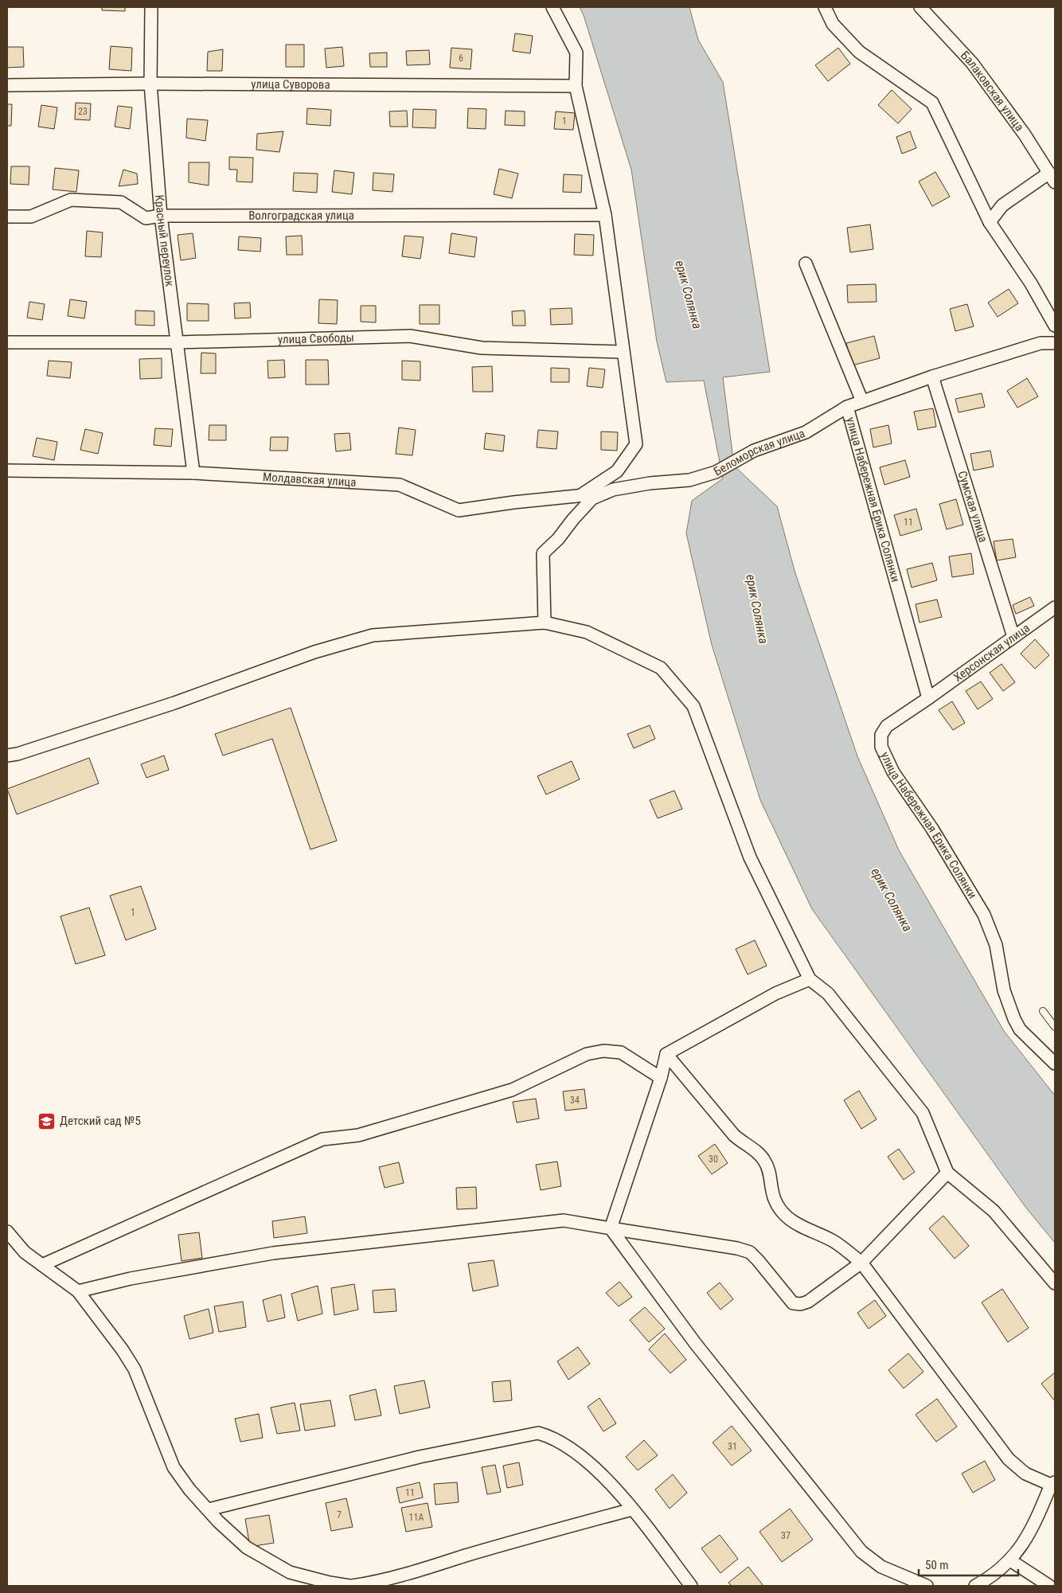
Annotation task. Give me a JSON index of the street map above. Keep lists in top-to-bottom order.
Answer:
{
  "streets": {
    "street": [
      "улица Суворова",
      "Балаковская улица",
      "Волгоградская улица",
      "Красный переулок",
      "улица Свободы",
      "Беломорская улица",
      "Молдавская улица",
      "улица Набережная Ерика Солянки",
      "Сумская улица",
      "Херсонская улица"
    ]
  },
  "crossings": [
    ["улица Суворова", "Красный переулок"],
    ["Волгоградская улица", "Красный переулок"],
    ["Красный переулок", "улица Свободы"],
    ["Красный переулок", "Молдавская улица"],
    ["Беломорская улица", "Молдавская улица"],
    ["Беломорская улица", "улица Набережная Ерика Солянки"],
    ["Беломорская улица", "Сумская улица"],
    ["улица Набережная Ерика Солянки", "Херсонская улица"],
    ["Сумская улица", "Херсонская улица"]
  ],
  "water": ["ерик Солянка"],
  "places": {
    "school or university": ["Детский сад №5"]
  },
  "house_numbers": [
    "6",
    "23",
    "1",
    "11",
    "1",
    "34",
    "30",
    "31",
    "11",
    "7",
    "11А",
    "37"
  ],
  "scale_bar": "50 m"
}
